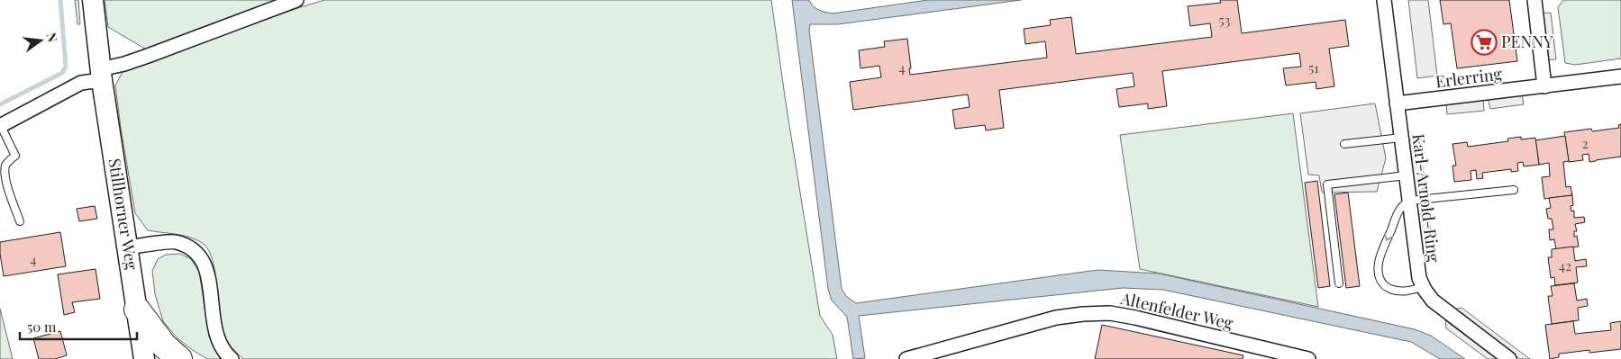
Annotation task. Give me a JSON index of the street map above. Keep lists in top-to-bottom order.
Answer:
{
  "streets": {
    "main road": ["Stillhorner Weg"],
    "street": ["Erlerring", "Karl-Arnold-Ring", "Altenfelder Weg"]
  },
  "crossings": [
    ["Erlerring", "Karl-Arnold-Ring"]
  ],
  "places": {
    "supermarket": ["PENNY"]
  },
  "house_numbers": [
    "53",
    "4",
    "51",
    "2",
    "4",
    "42"
  ],
  "scale_bar": "50 m",
  "north": "right"
}
